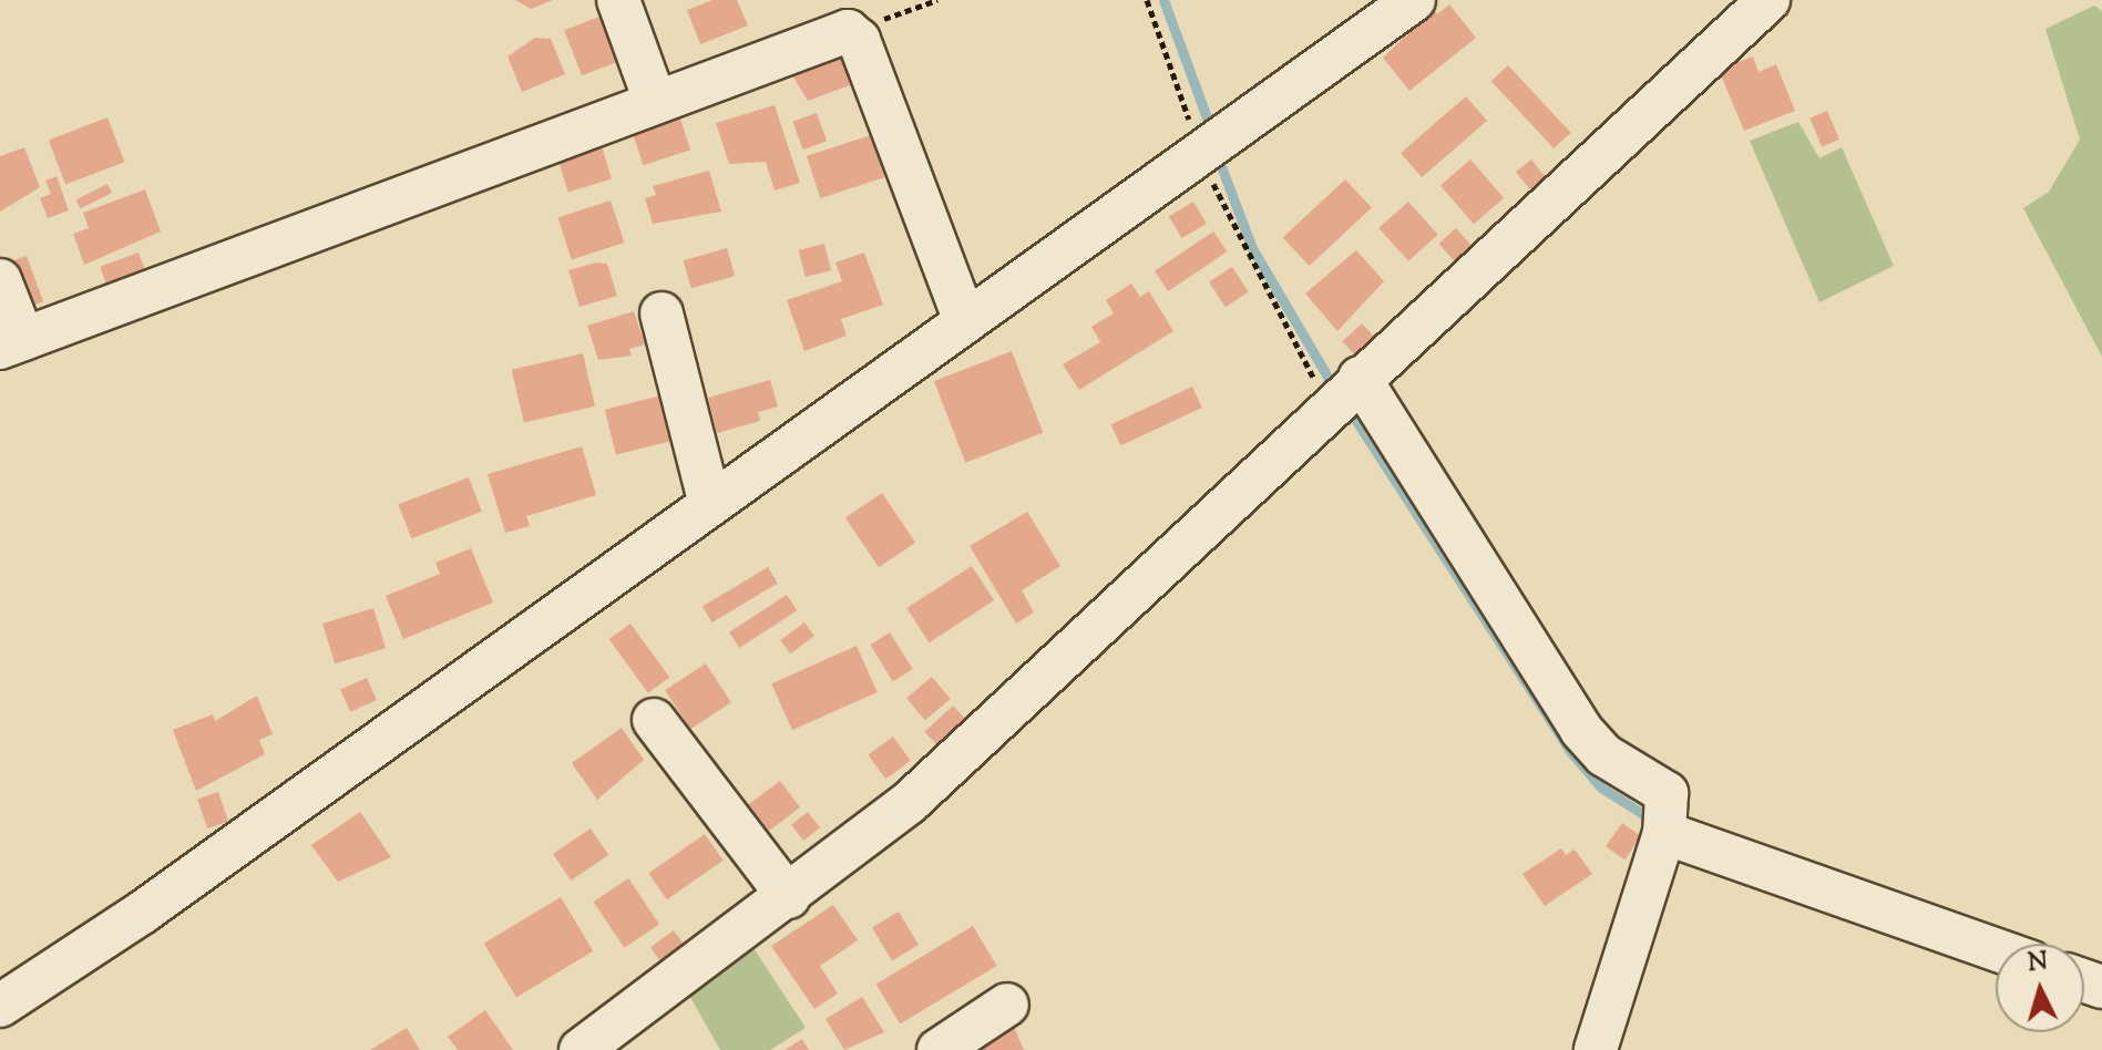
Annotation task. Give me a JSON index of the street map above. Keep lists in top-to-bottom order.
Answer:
{
  "north": "top"
}
